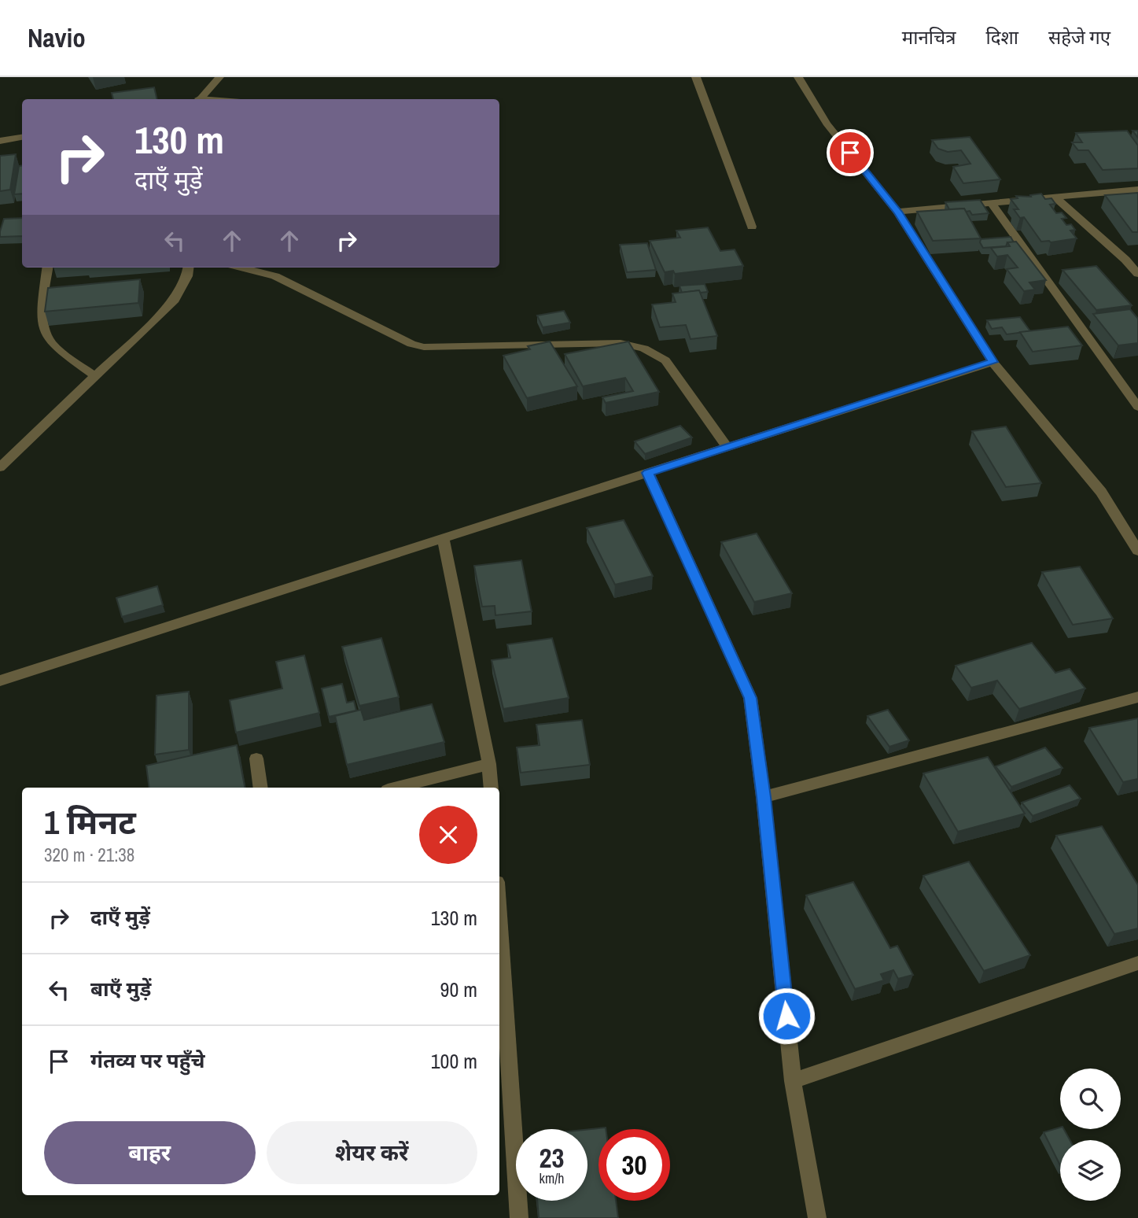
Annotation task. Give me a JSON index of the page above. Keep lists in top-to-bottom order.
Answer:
{
  "page": {
    "header": "Navio",
    "nav": ["मानचित्र", "दिशा", "सहेजे गए"],
    "turn": ["130 m", "दाएँ मुड़ें"],
    "heading": ["1 मिनट", "320 m · 21:38"],
    "list": [
      {
        "name": "दाएँ मुड़ें",
        "value": "130 m"
      },
      {
        "name": "बाएँ मुड़ें",
        "value": "90 m"
      },
      {
        "name": "गंतव्य पर पहुँचे",
        "value": "100 m"
      }
    ],
    "buttons": ["बाहर", "शेयर करें"],
    "speed": "23 km/h",
    "limit": "30"
  }
}
